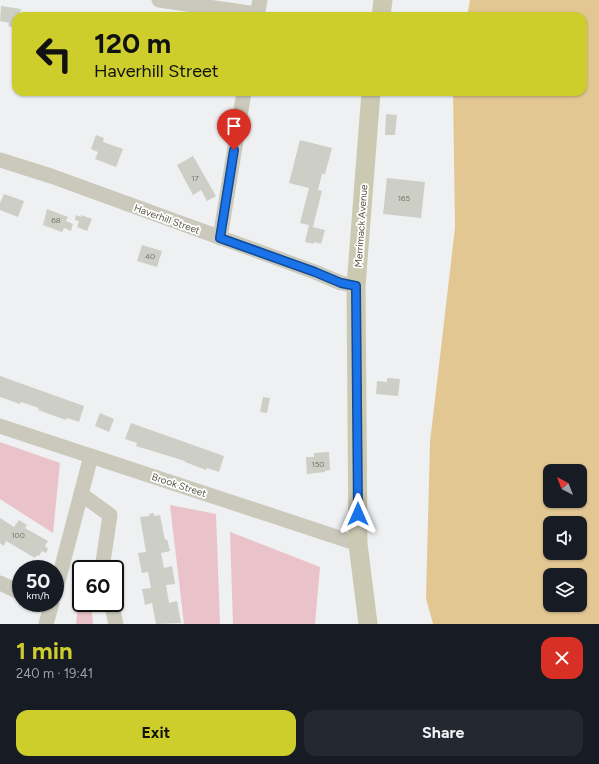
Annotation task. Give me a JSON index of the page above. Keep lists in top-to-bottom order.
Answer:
{
  "streets": {
    "main road": ["Merrimack Avenue"],
    "street": ["Haverhill Street", "Brook Street"]
  },
  "crossings": [
    ["Haverhill Street", "Merrimack Avenue"],
    ["Merrimack Avenue", "Brook Street"]
  ],
  "house_numbers": [
    "17",
    "165",
    "68",
    "40",
    "150",
    "100"
  ],
  "north": "top left",
  "page": {
    "turn": ["120 m", "Haverhill Street"],
    "speed": "50 km/h",
    "limit": "60",
    "heading": ["1 min", "240 m · 19:41"],
    "buttons": ["Exit", "Share"]
  }
}
